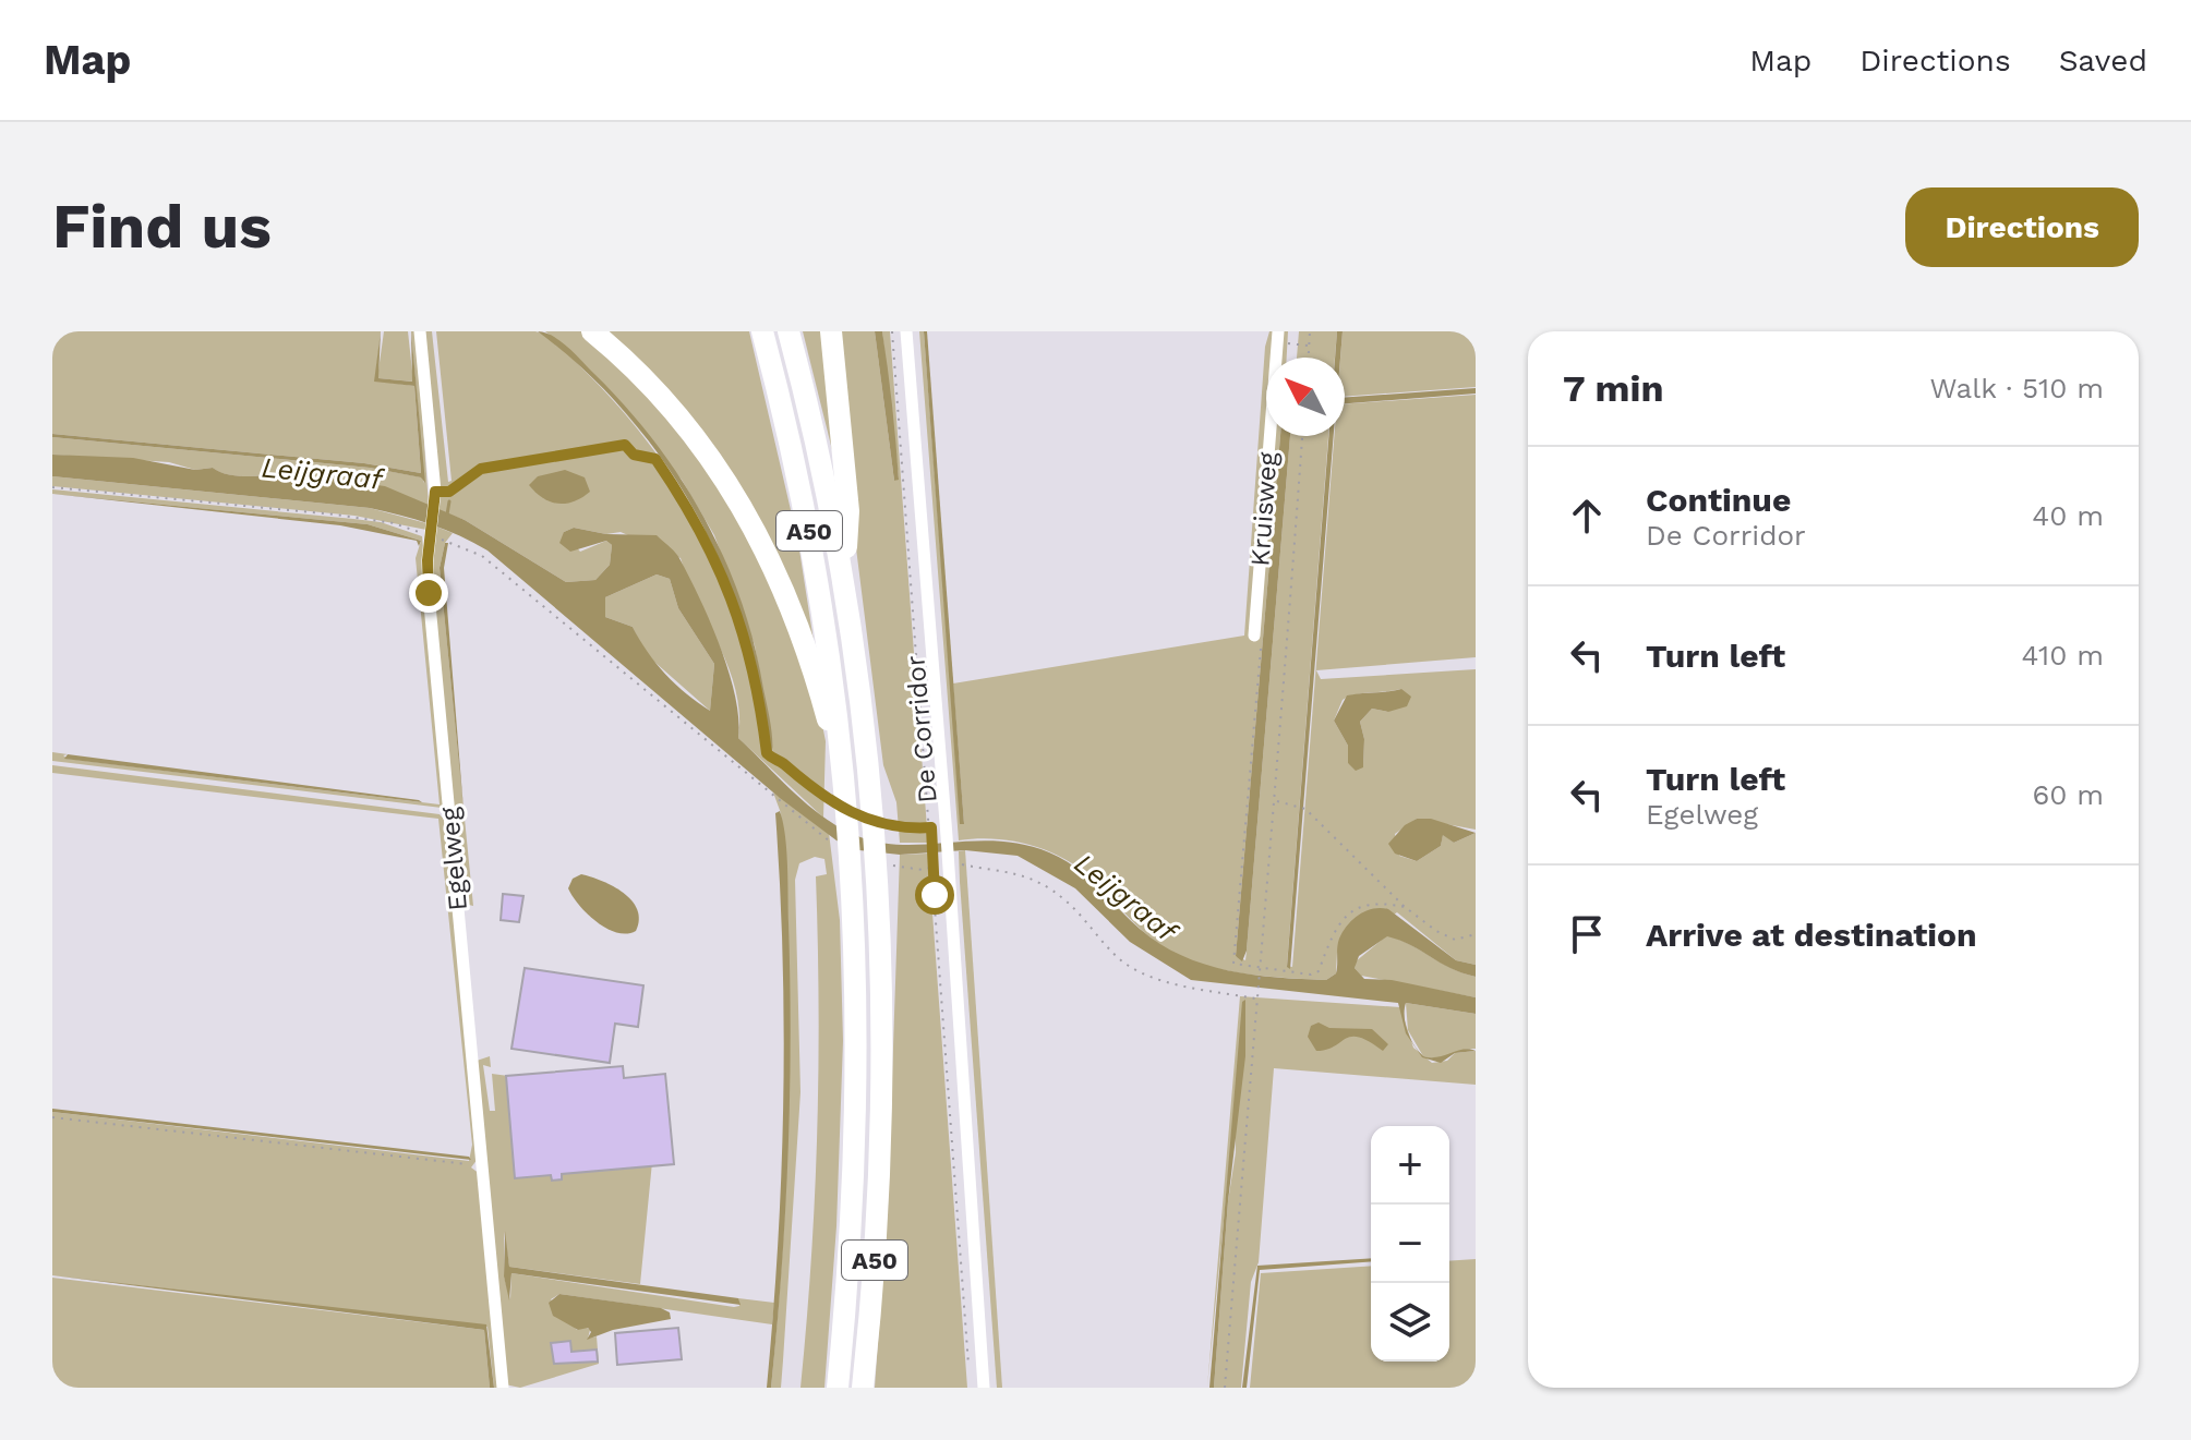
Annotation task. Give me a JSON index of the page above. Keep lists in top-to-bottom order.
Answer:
{
  "streets": {
    "highway": ["A50"],
    "street": ["Kruisweg", "De Corridor", "Egelweg"]
  },
  "water": ["Leijgraaf"],
  "north": "top left",
  "page": {
    "header": "Map",
    "nav": ["Map", "Directions", "Saved"],
    "buttons": "Directions",
    "title": "Find us",
    "heading": ["7 min", "Walk · 510 m"],
    "list": [
      ["Continue", "De Corridor", "40 m"],
      ["Turn left", "410 m"],
      ["Turn left", "Egelweg", "60 m"],
      "Arrive at destination"
    ],
    "map_buttons": ["+", "−"]
  }
}
